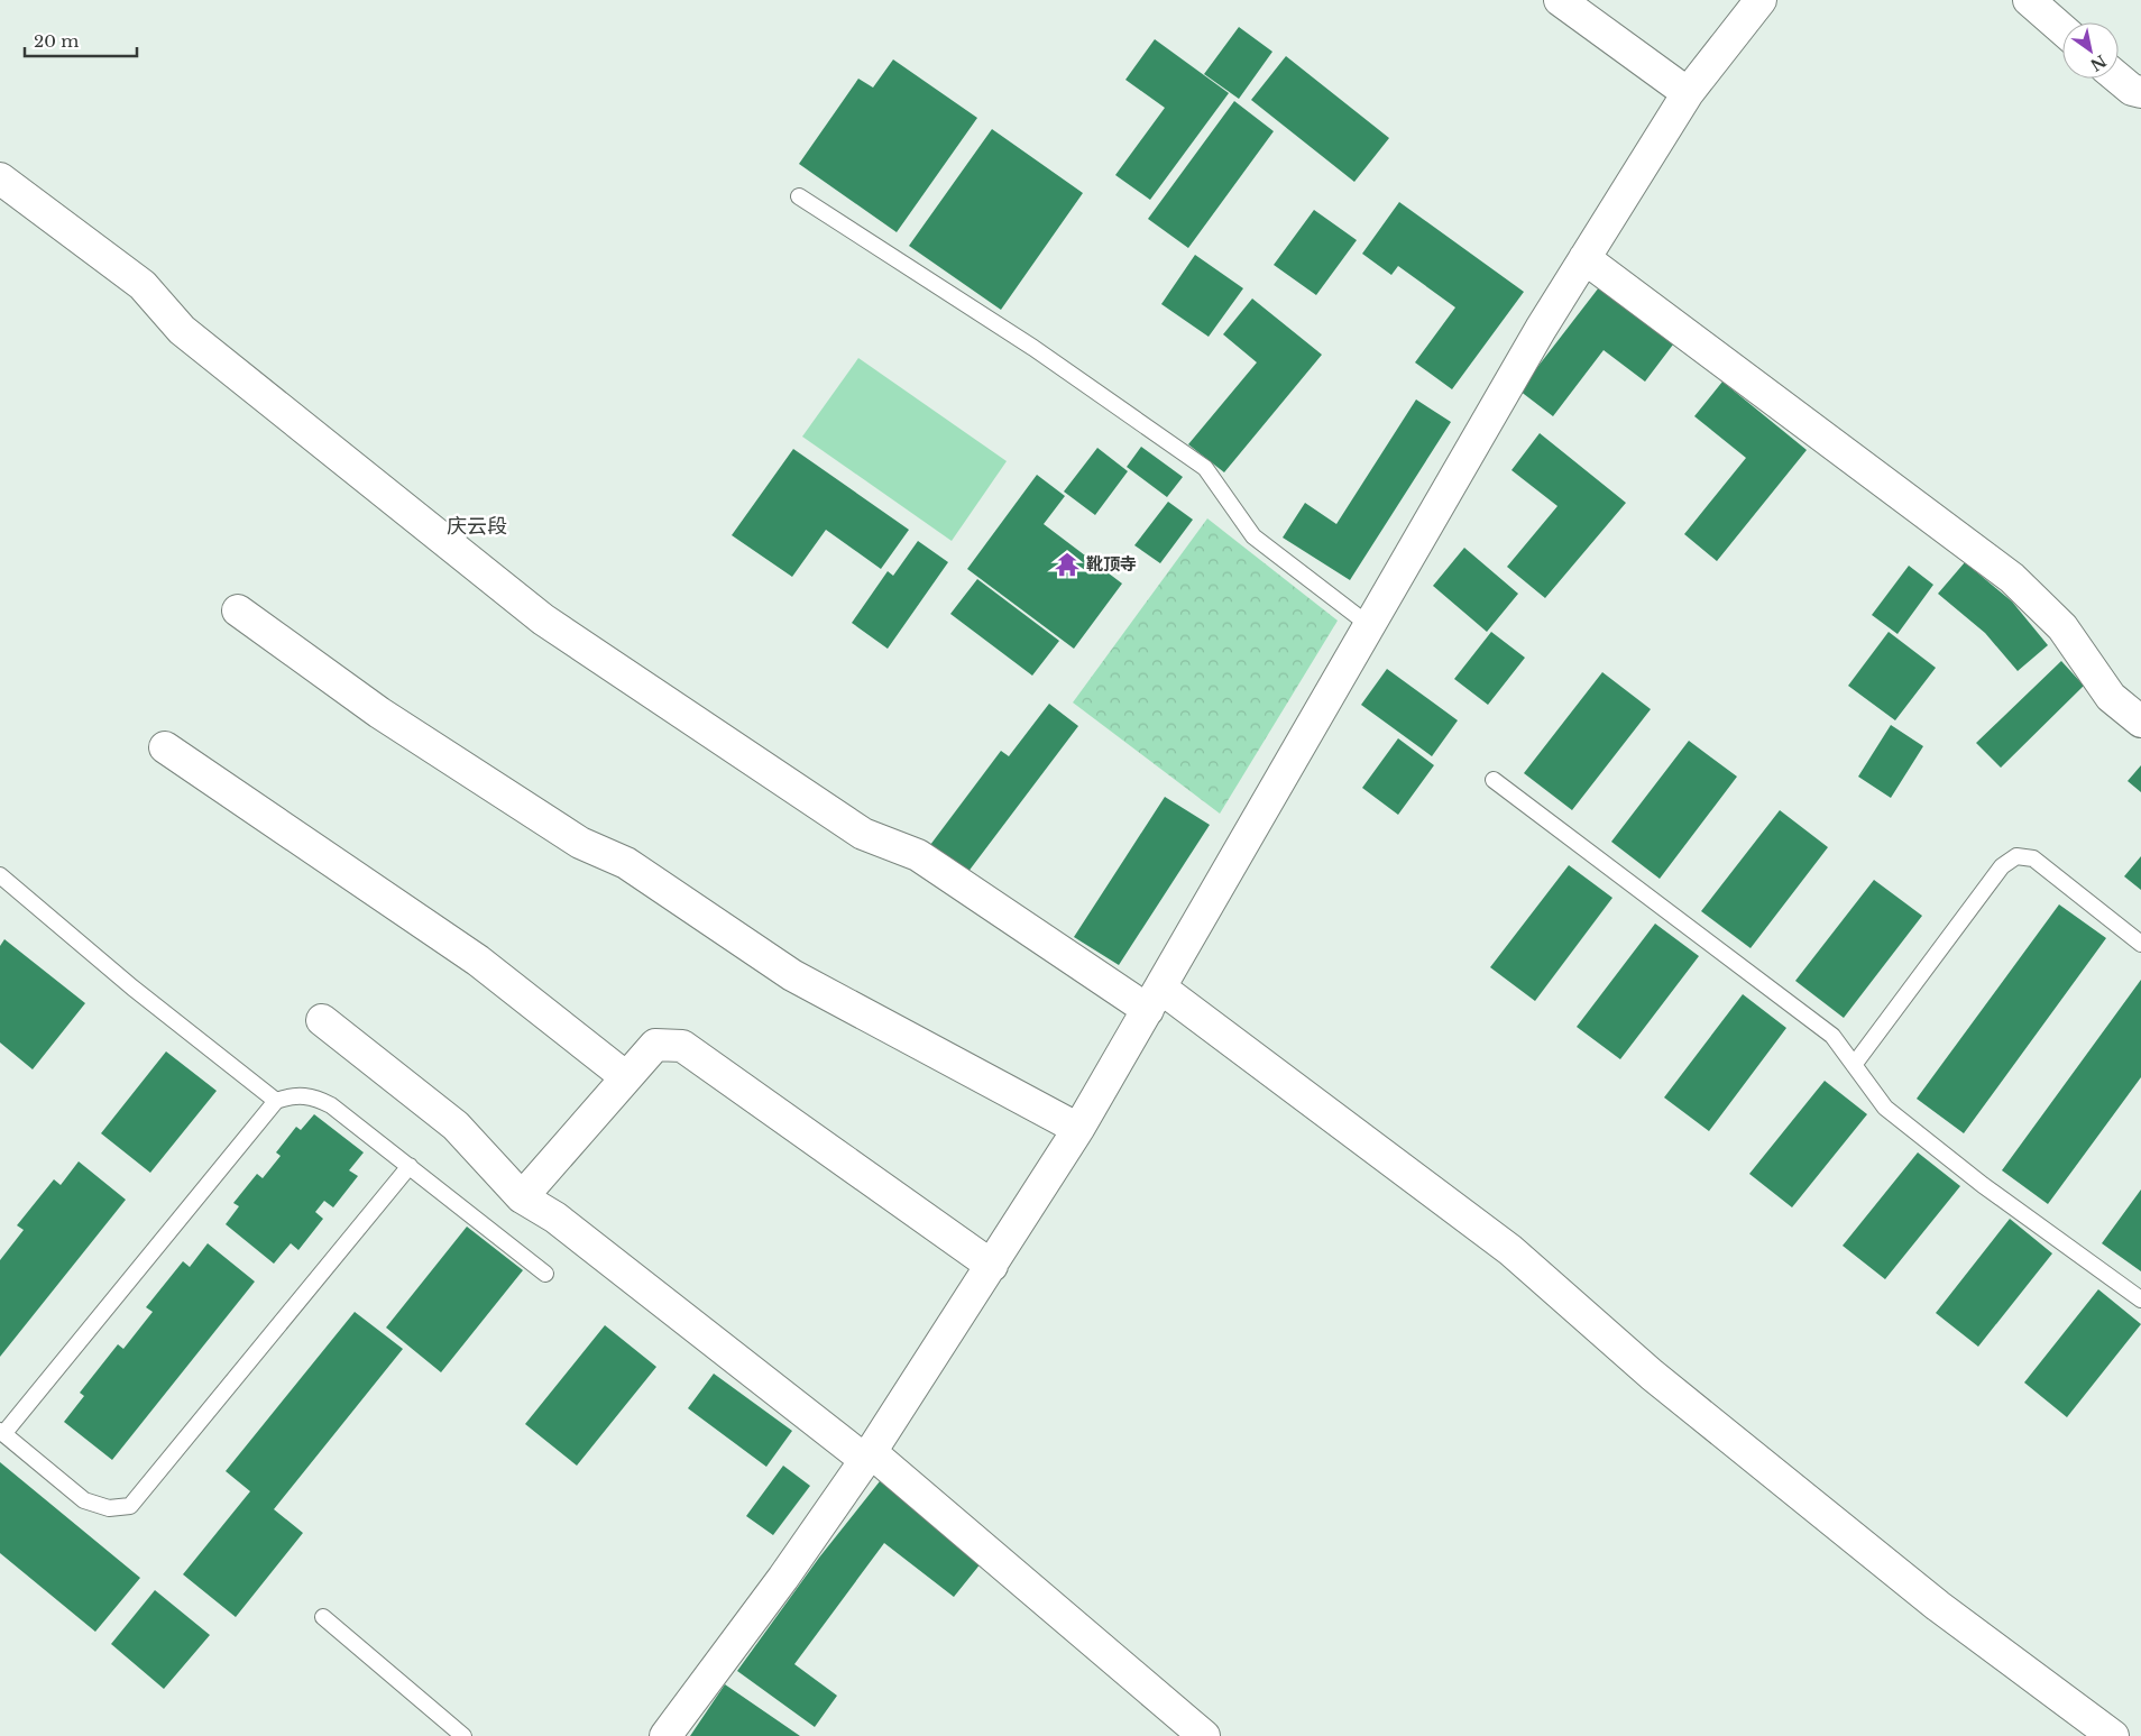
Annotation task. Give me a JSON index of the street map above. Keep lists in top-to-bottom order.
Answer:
{
  "districts": ["庆云段"],
  "places": {
    "temple": ["靴顶寺"]
  },
  "scale_bar": "20 m",
  "north": "bottom right"
}
